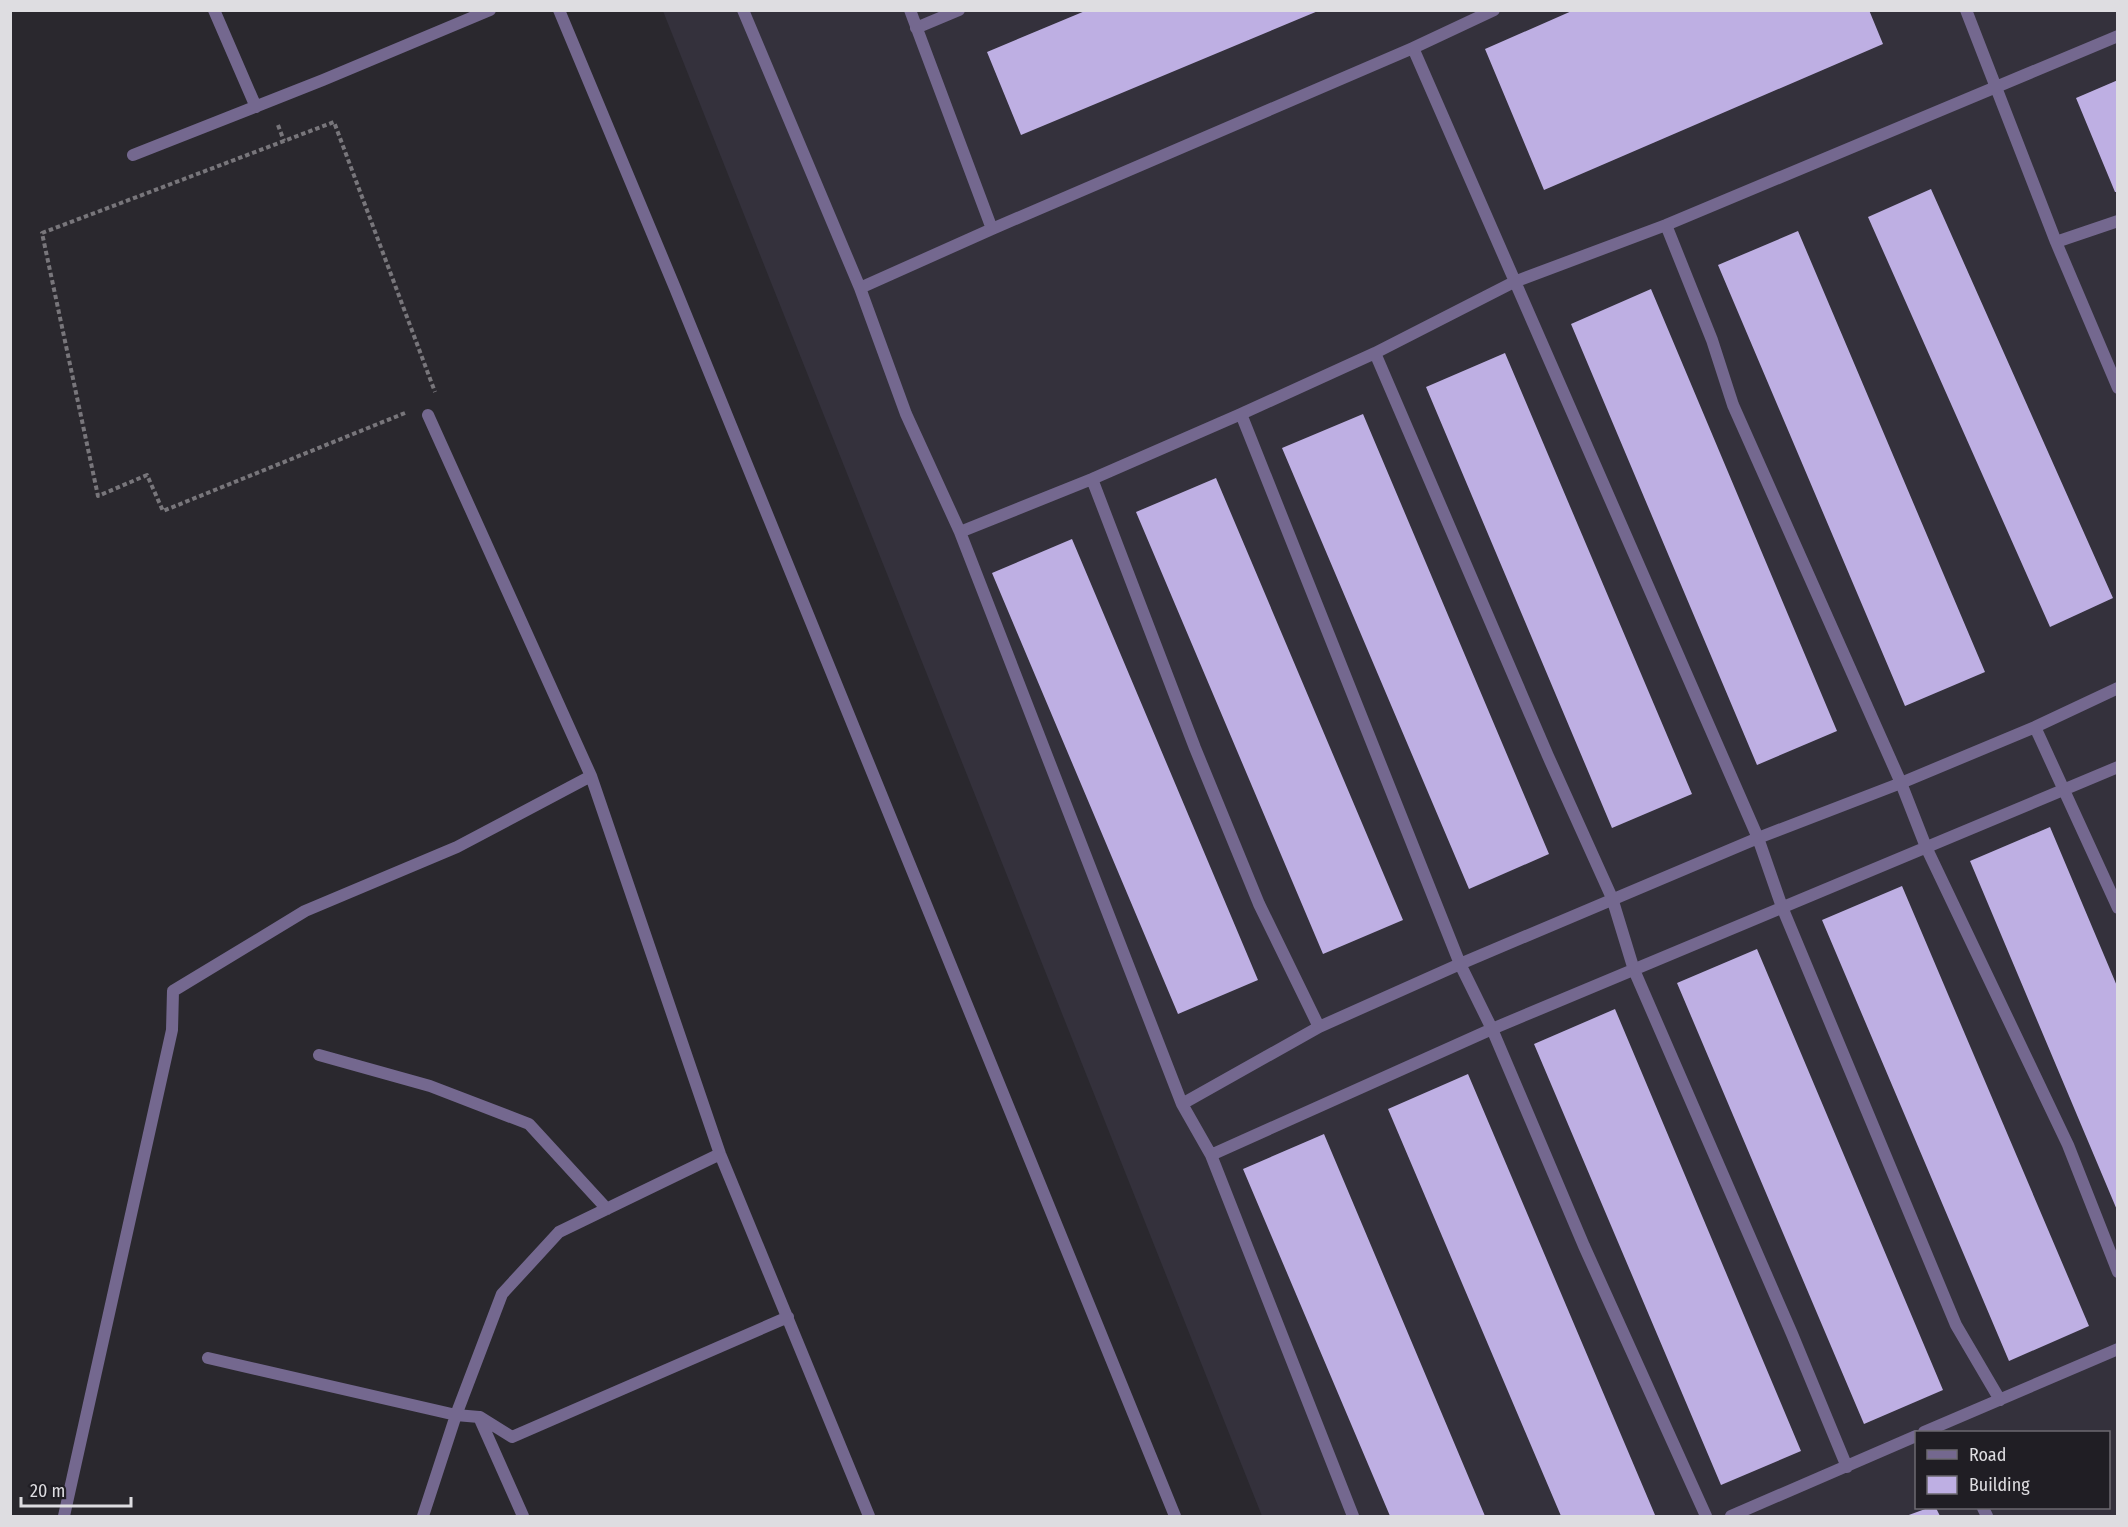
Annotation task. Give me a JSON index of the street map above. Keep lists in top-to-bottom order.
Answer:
{
  "legend": ["Road", "Building"],
  "scale_bar": "20 m"
}
